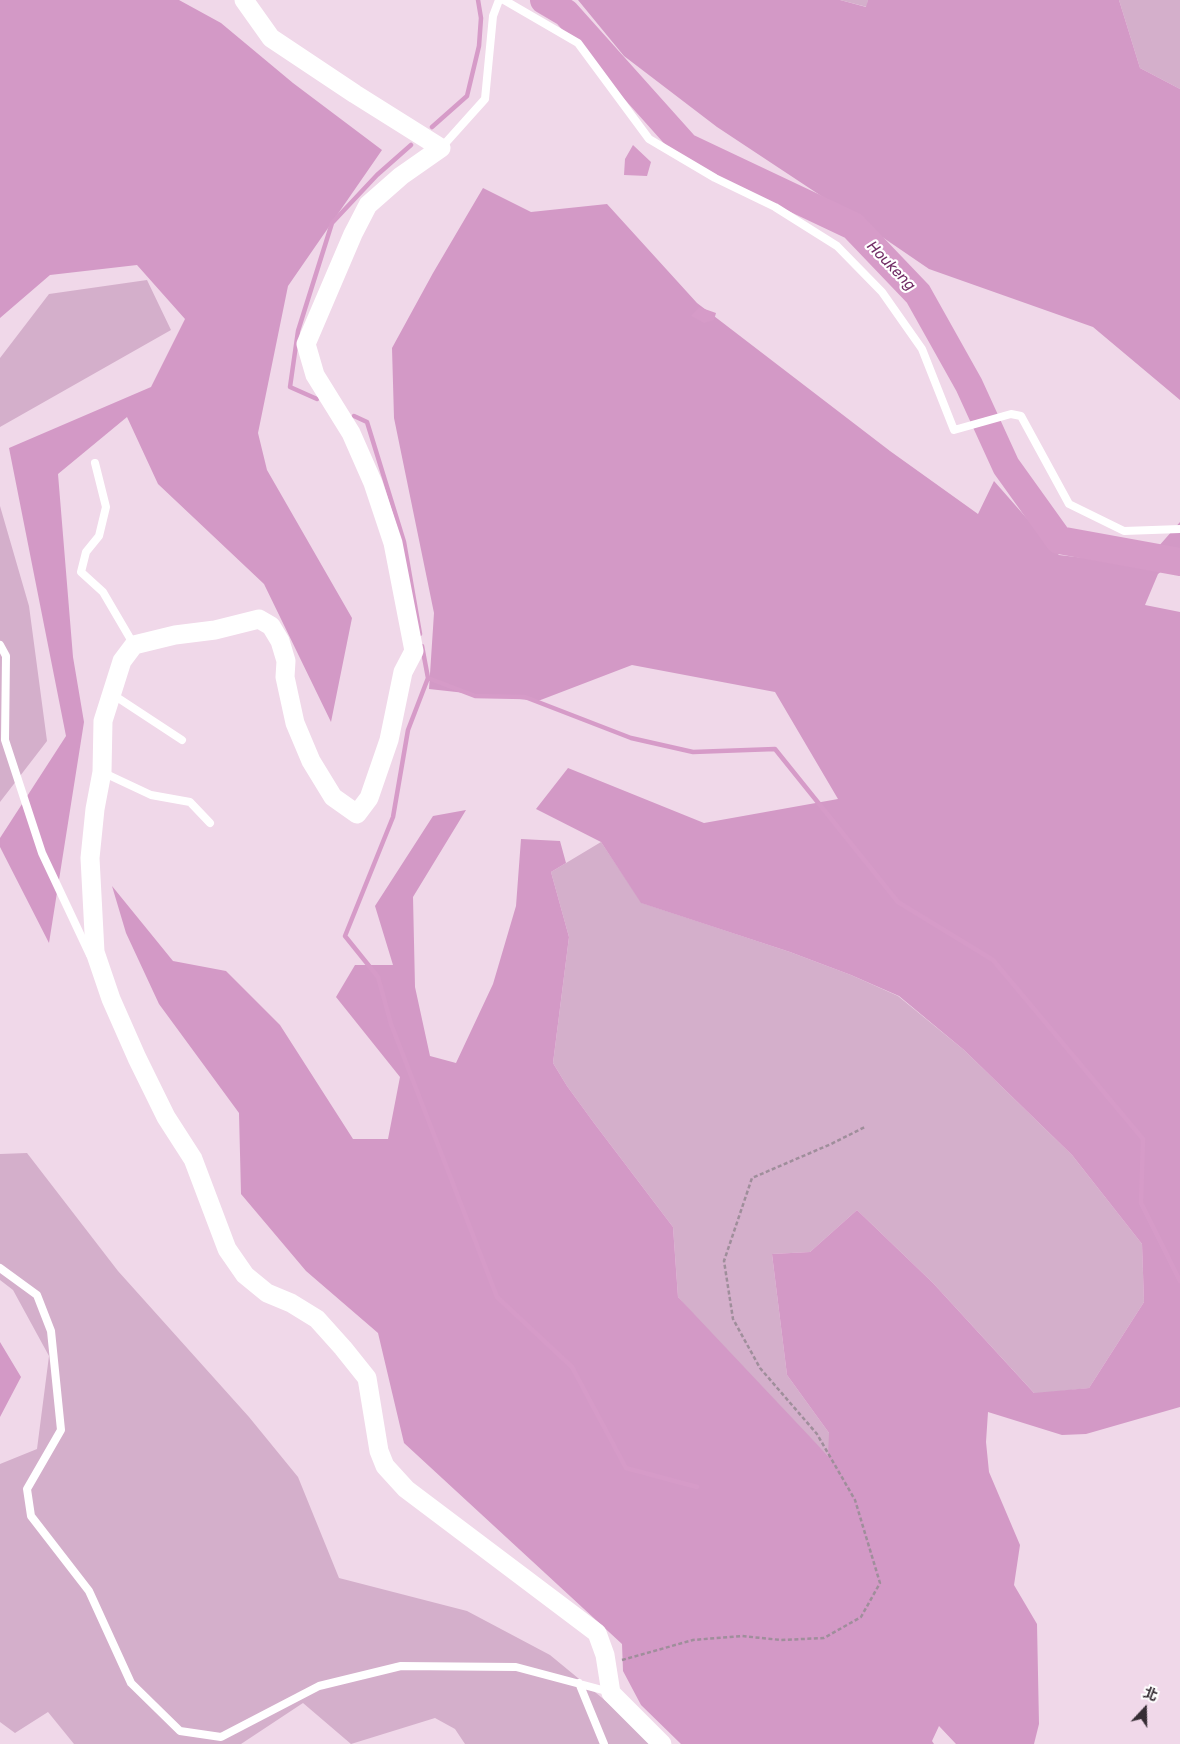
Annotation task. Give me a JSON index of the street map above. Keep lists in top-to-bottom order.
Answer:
{
  "water": ["Houkeng"],
  "north": "top"
}
